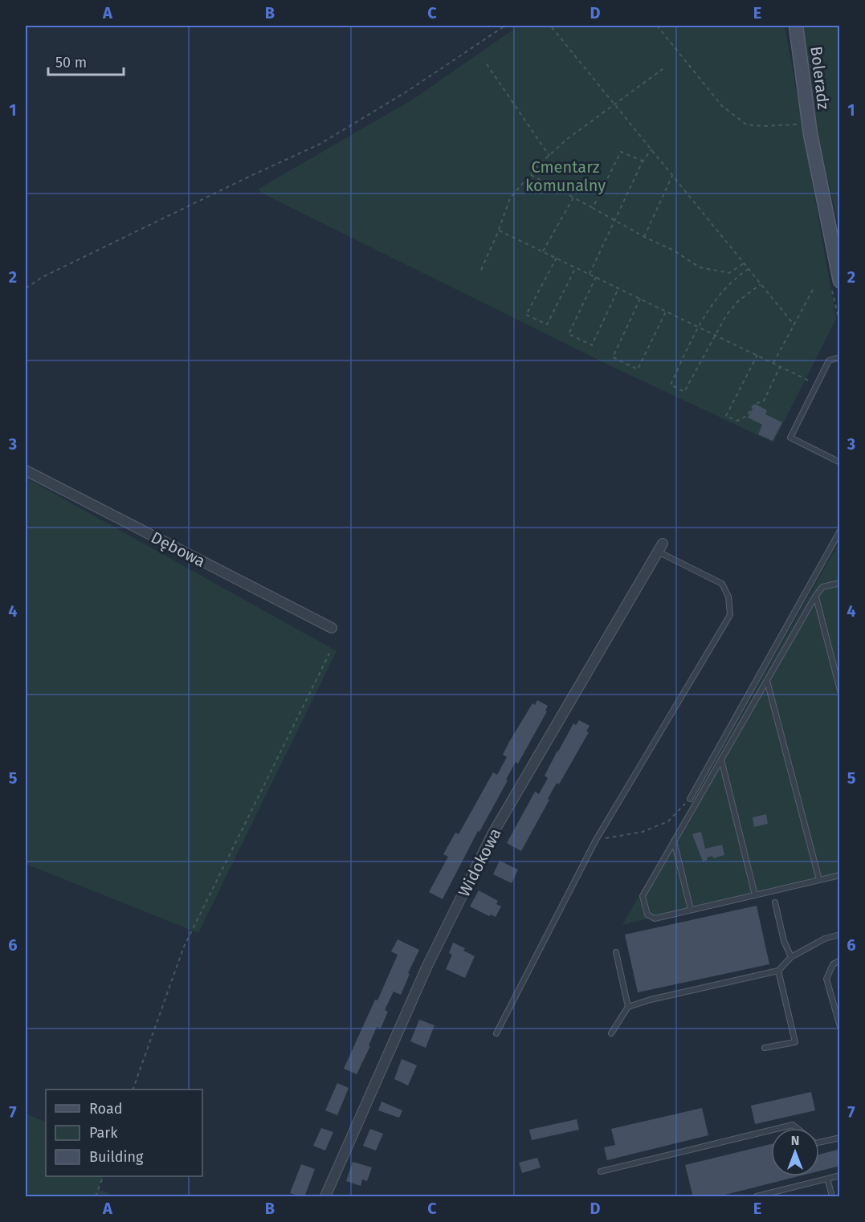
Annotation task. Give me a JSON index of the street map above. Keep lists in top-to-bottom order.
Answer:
{
  "streets": {
    "street": ["Boleradz", "Dębowa", "Widokowa"]
  },
  "parks": ["Cmentarz komunalny"],
  "legend": ["Road", "Park", "Building"],
  "scale_bar": "50 m",
  "north": "top",
  "grid": {
    "columns": [
      "A",
      "B",
      "C",
      "D",
      "E"
    ],
    "rows": [
      "1",
      "2",
      "3",
      "4",
      "5",
      "6",
      "7"
    ]
  }
}
